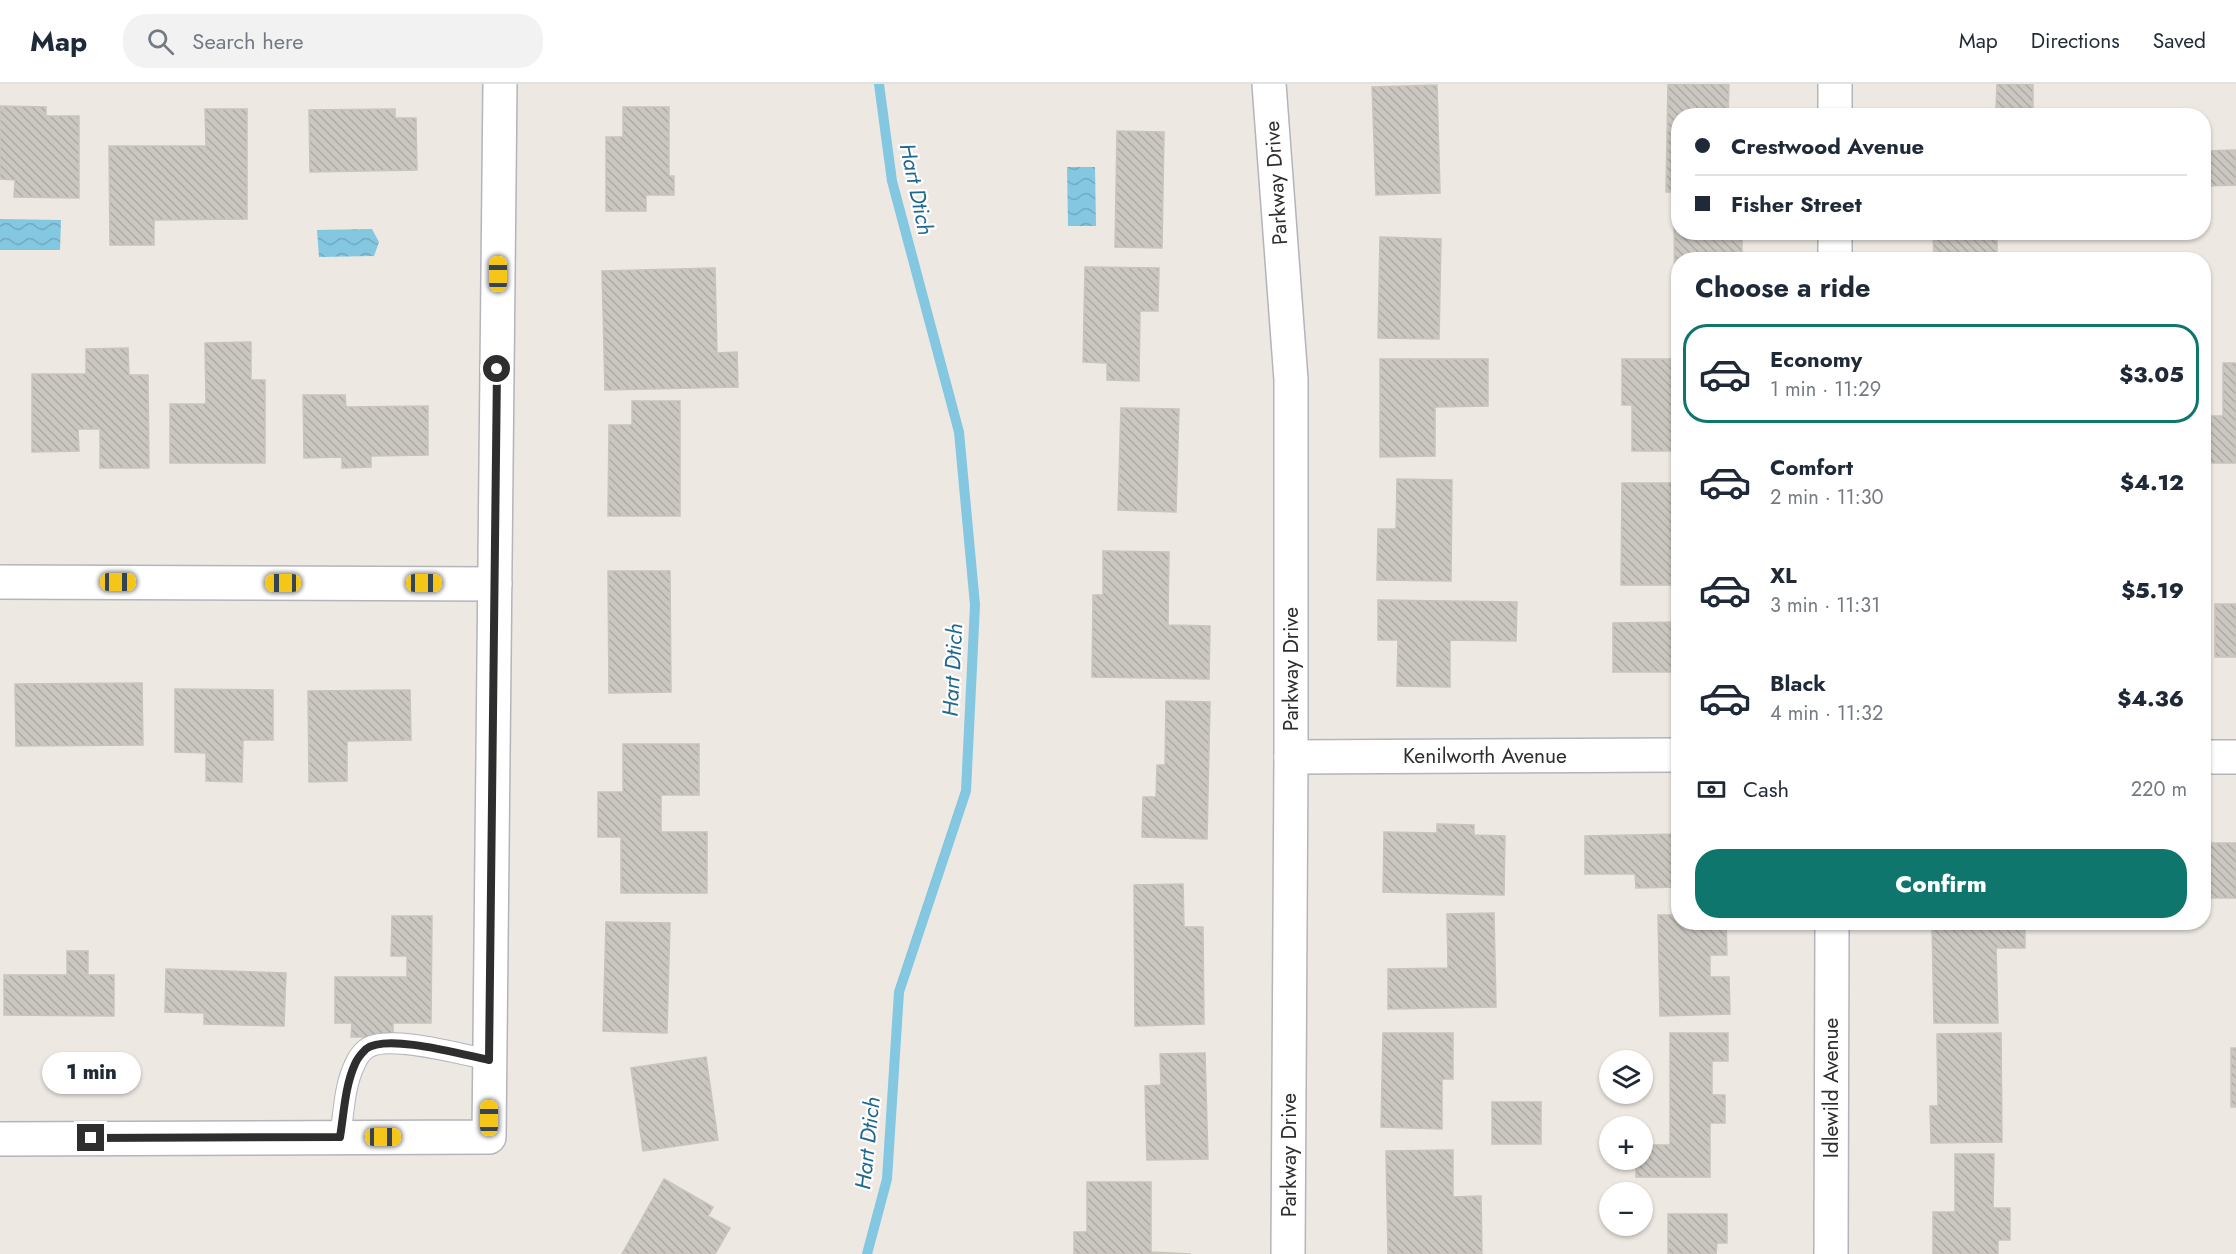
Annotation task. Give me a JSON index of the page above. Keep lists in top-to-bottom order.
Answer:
{
  "streets": {
    "street": ["Parkway Drive", "Kenilworth Avenue", "Idlewild Avenue"]
  },
  "crossings": [
    ["Parkway Drive", "Kenilworth Avenue"]
  ],
  "water": ["Hart Dtich"],
  "page": {
    "header": "Map",
    "search": "Search here",
    "nav": ["Map", "Directions", "Saved"],
    "banner": ["Crestwood Avenue", "Fisher Street"],
    "heading": "Choose a ride",
    "list": [
      {
        "name": "Economy",
        "note": "1 min · 11:29",
        "value": "$3.05"
      },
      {
        "name": "Comfort",
        "note": "2 min · 11:30",
        "value": "$4.12"
      },
      {
        "name": "XL",
        "note": "3 min · 11:31",
        "value": "$5.19"
      },
      {
        "name": "Black",
        "note": "4 min · 11:32",
        "value": "$4.36"
      }
    ],
    "pay": ["Cash", "220 m"],
    "buttons": "Confirm",
    "map_buttons": ["+", "−"],
    "bubble": "1 min"
  }
}
